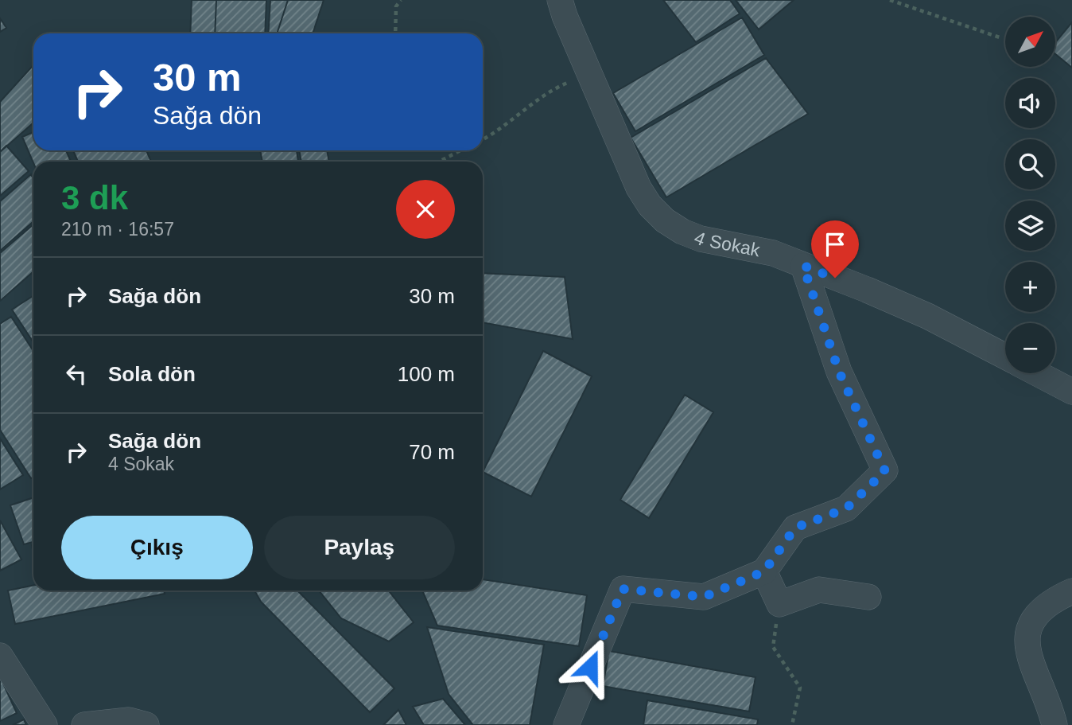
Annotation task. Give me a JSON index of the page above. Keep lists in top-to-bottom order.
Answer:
{
  "streets": {
    "street": ["4 Sokak"]
  },
  "north": "top right",
  "page": {
    "map_buttons": ["+", "−"],
    "turn": ["30 m", "Sağa dön"],
    "heading": ["3 dk", "210 m · 16:57"],
    "list": [
      {
        "name": "Sağa dön",
        "value": "30 m"
      },
      {
        "name": "Sola dön",
        "value": "100 m"
      },
      {
        "name": "Sağa dön",
        "note": "4 Sokak",
        "value": "70 m"
      }
    ],
    "buttons": ["Çıkış", "Paylaş"]
  }
}
